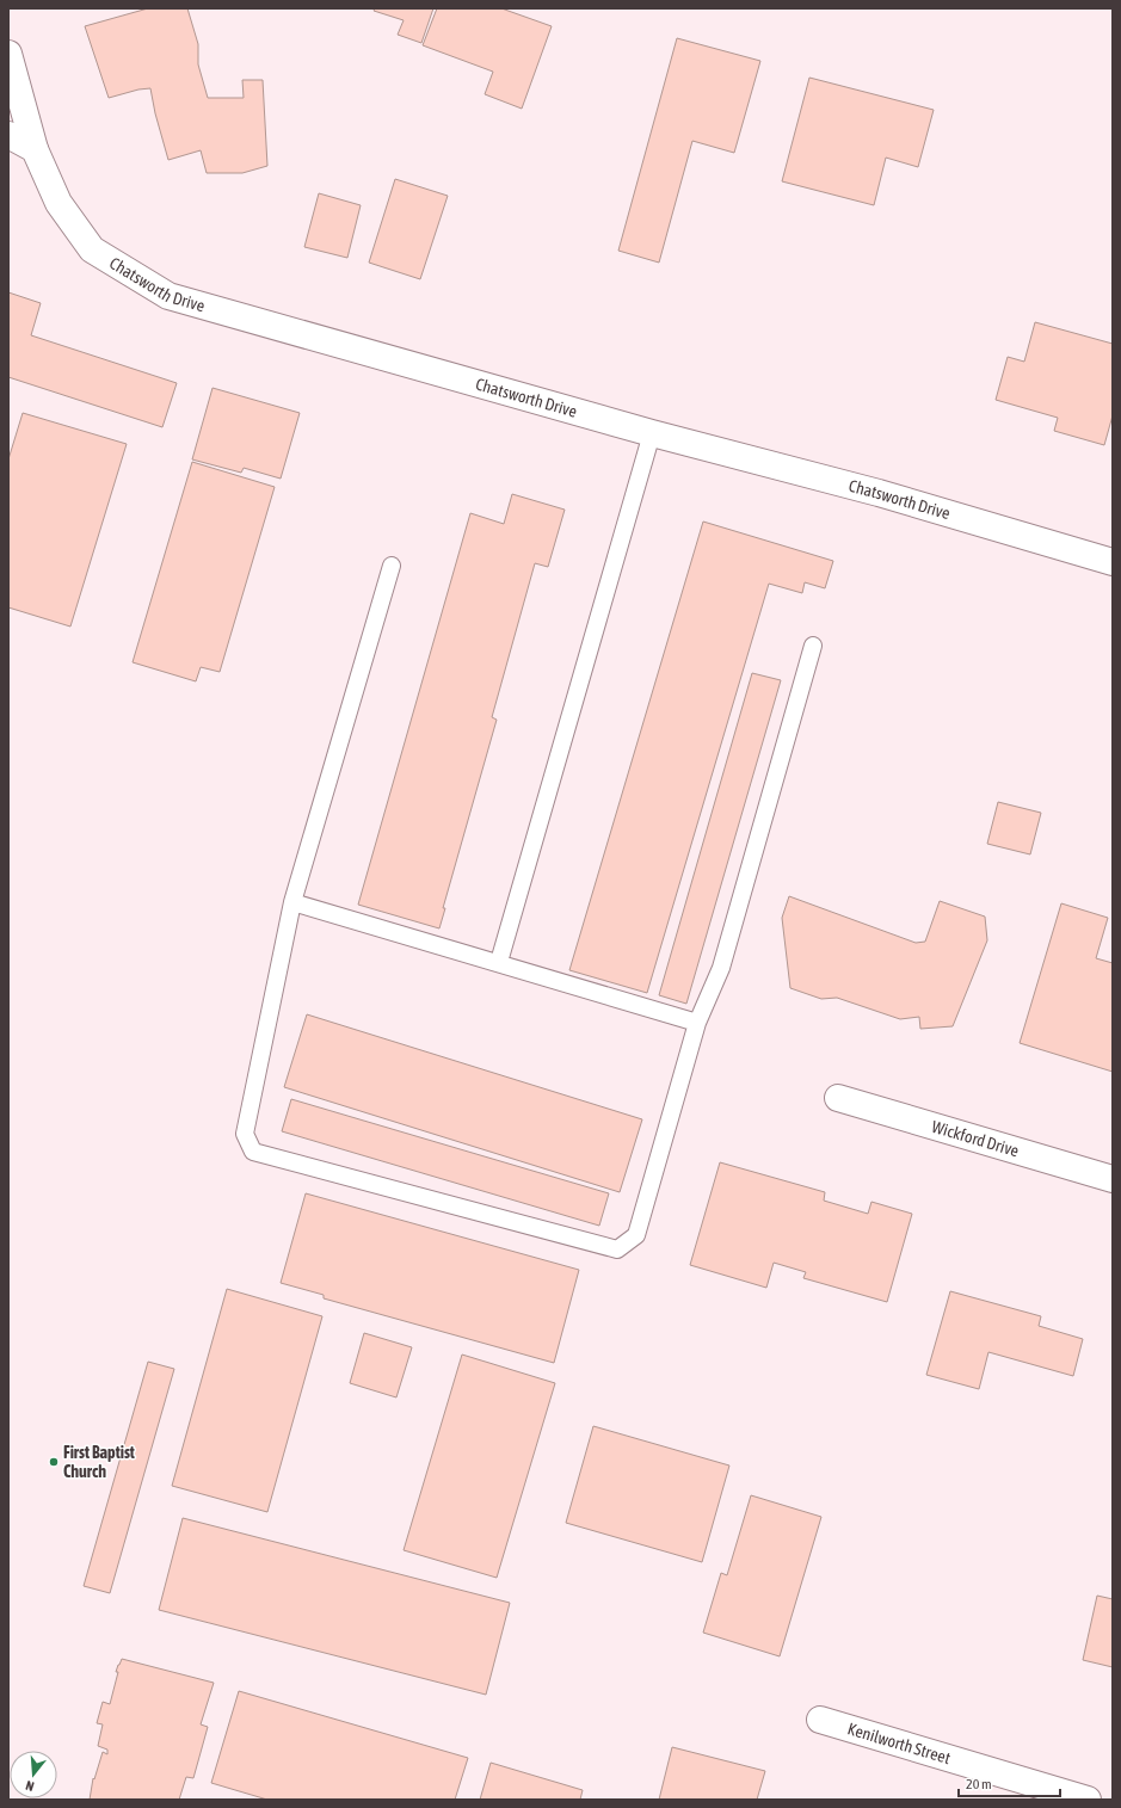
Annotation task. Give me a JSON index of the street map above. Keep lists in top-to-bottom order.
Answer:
{
  "streets": {
    "street": ["Chatsworth Drive", "Wickford Drive", "Kenilworth Street"]
  },
  "places": ["First Baptist Church"],
  "scale_bar": "20 m",
  "north": "bottom"
}
